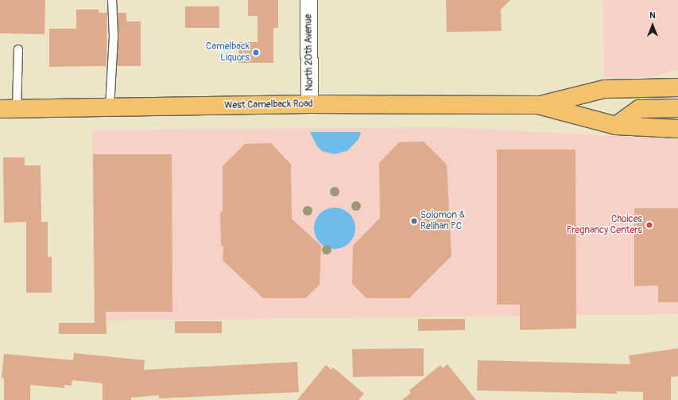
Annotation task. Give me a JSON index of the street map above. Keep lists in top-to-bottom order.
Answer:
{
  "streets": {
    "main road": ["West Camelback Road"],
    "street": ["North 20th Avenue"]
  },
  "crossings": [
    ["North 20th Avenue", "West Camelback Road"]
  ],
  "places": ["Camelback Liquors", "Solomon & Relihan PC", "Choices Pregnancy Centers"],
  "north": "top"
}
